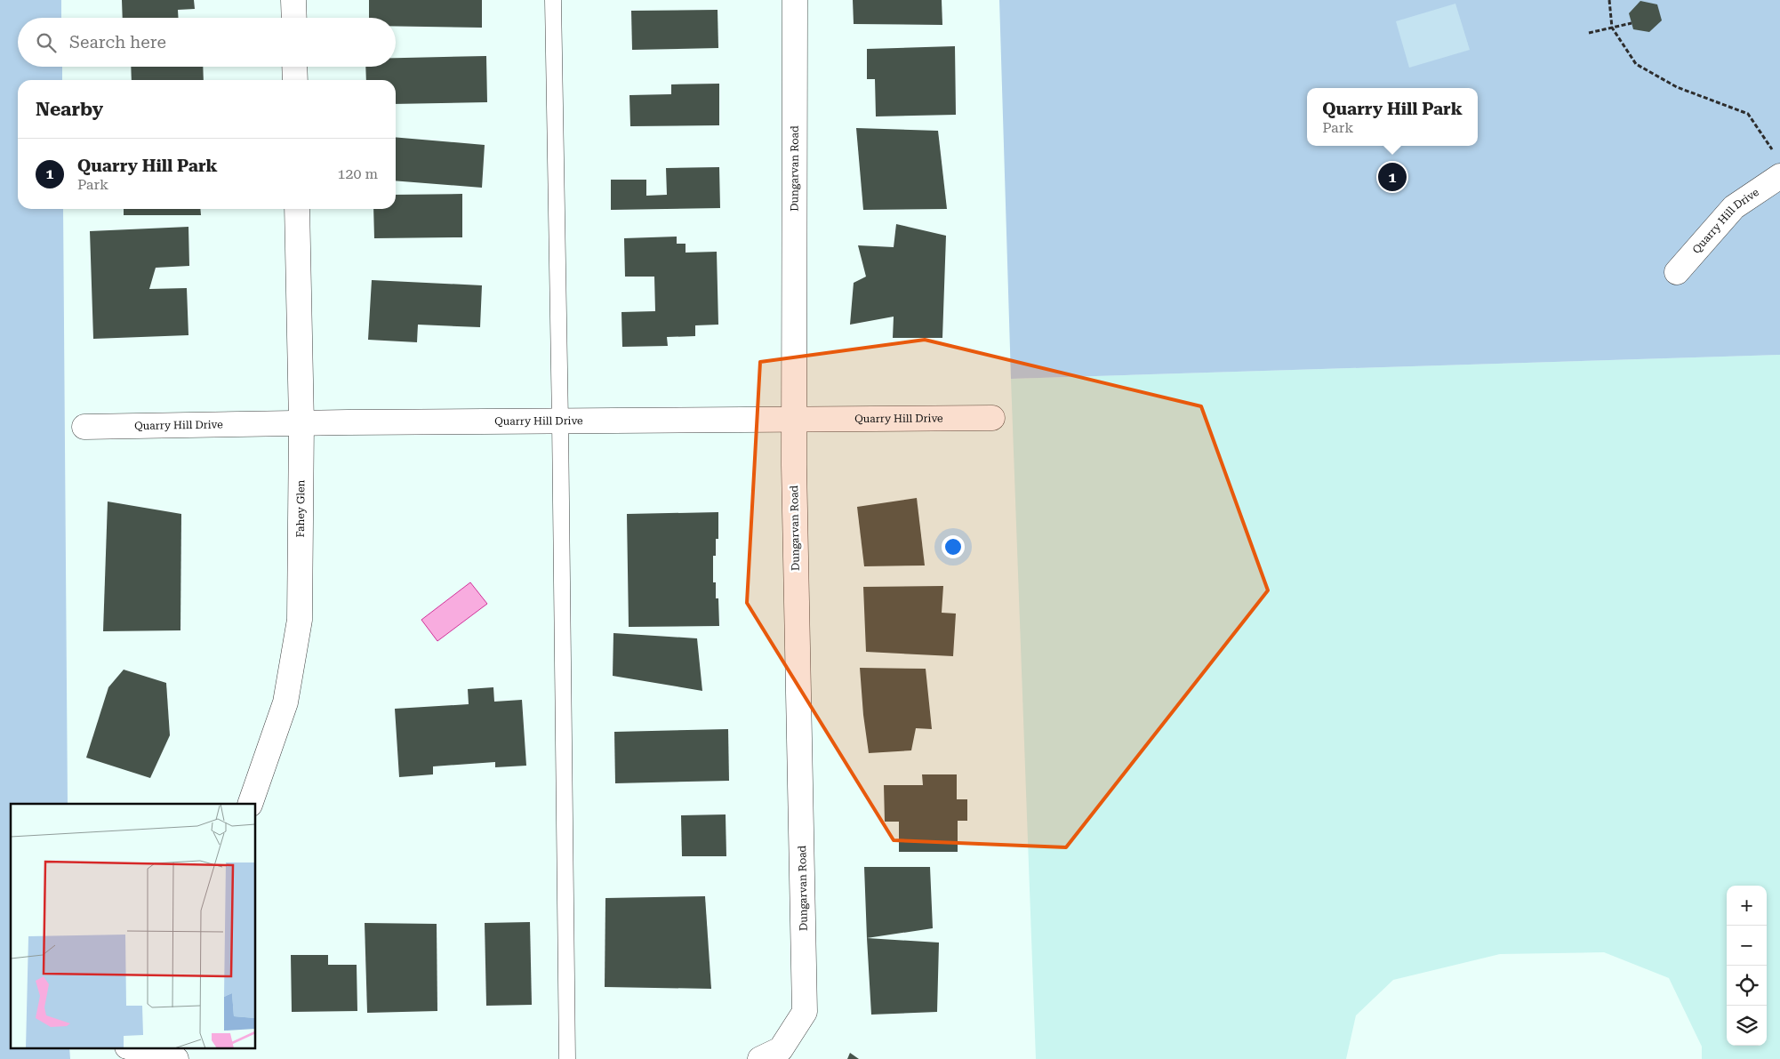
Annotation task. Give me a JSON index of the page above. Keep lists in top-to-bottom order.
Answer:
{
  "streets": {
    "street": ["Dungarvan Road", "Quarry Hill Drive", "Fahey Glen"]
  },
  "crossings": [
    ["Dungarvan Road", "Quarry Hill Drive"],
    ["Quarry Hill Drive", "Fahey Glen"]
  ],
  "page": {
    "search": "Search here",
    "heading": "Nearby",
    "popup": ["Quarry Hill Park", "Park"],
    "list": [
      {
        "mark": "1",
        "name": "Quarry Hill Park",
        "note": "Park",
        "value": "120 m"
      }
    ],
    "pins": "1",
    "map_buttons": ["+", "−"]
  }
}
